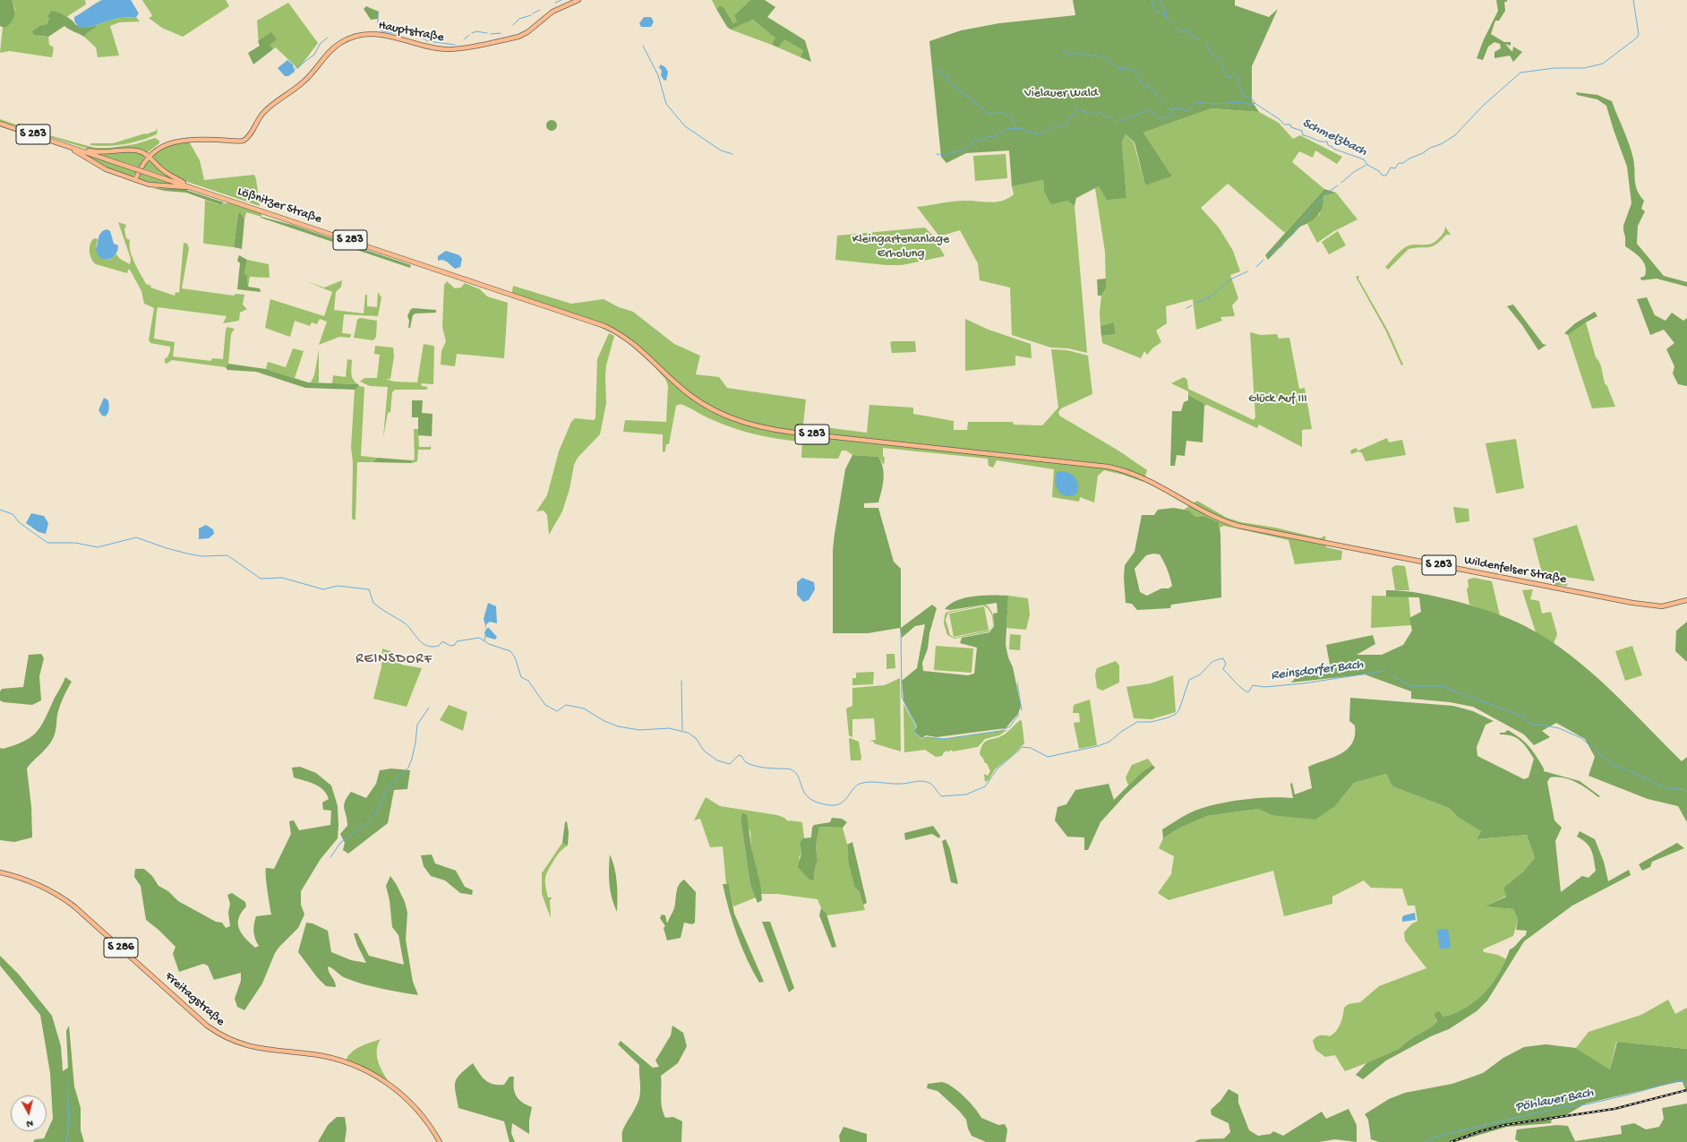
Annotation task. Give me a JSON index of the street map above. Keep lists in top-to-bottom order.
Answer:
{
  "streets": {
    "main road": [
      "Hauptstraße",
      "S 283",
      "Lößnitzer Straße",
      "Wildenfelser Straße",
      "S 286",
      "Freitagstraße"
    ]
  },
  "crossings": [
    ["Hauptstraße", "S 283"],
    ["S 283", "Lößnitzer Straße"],
    ["Lößnitzer Straße", "Wildenfelser Straße"]
  ],
  "districts": ["REINSDORF"],
  "water": ["Schmelzbach", "Reinsdorfer Bach", "Pöhlauer Bach"],
  "parks": ["Vielauer Wald", "Kleingartenanlage Erholung", "Glück Auf III"],
  "north": "bottom"
}
